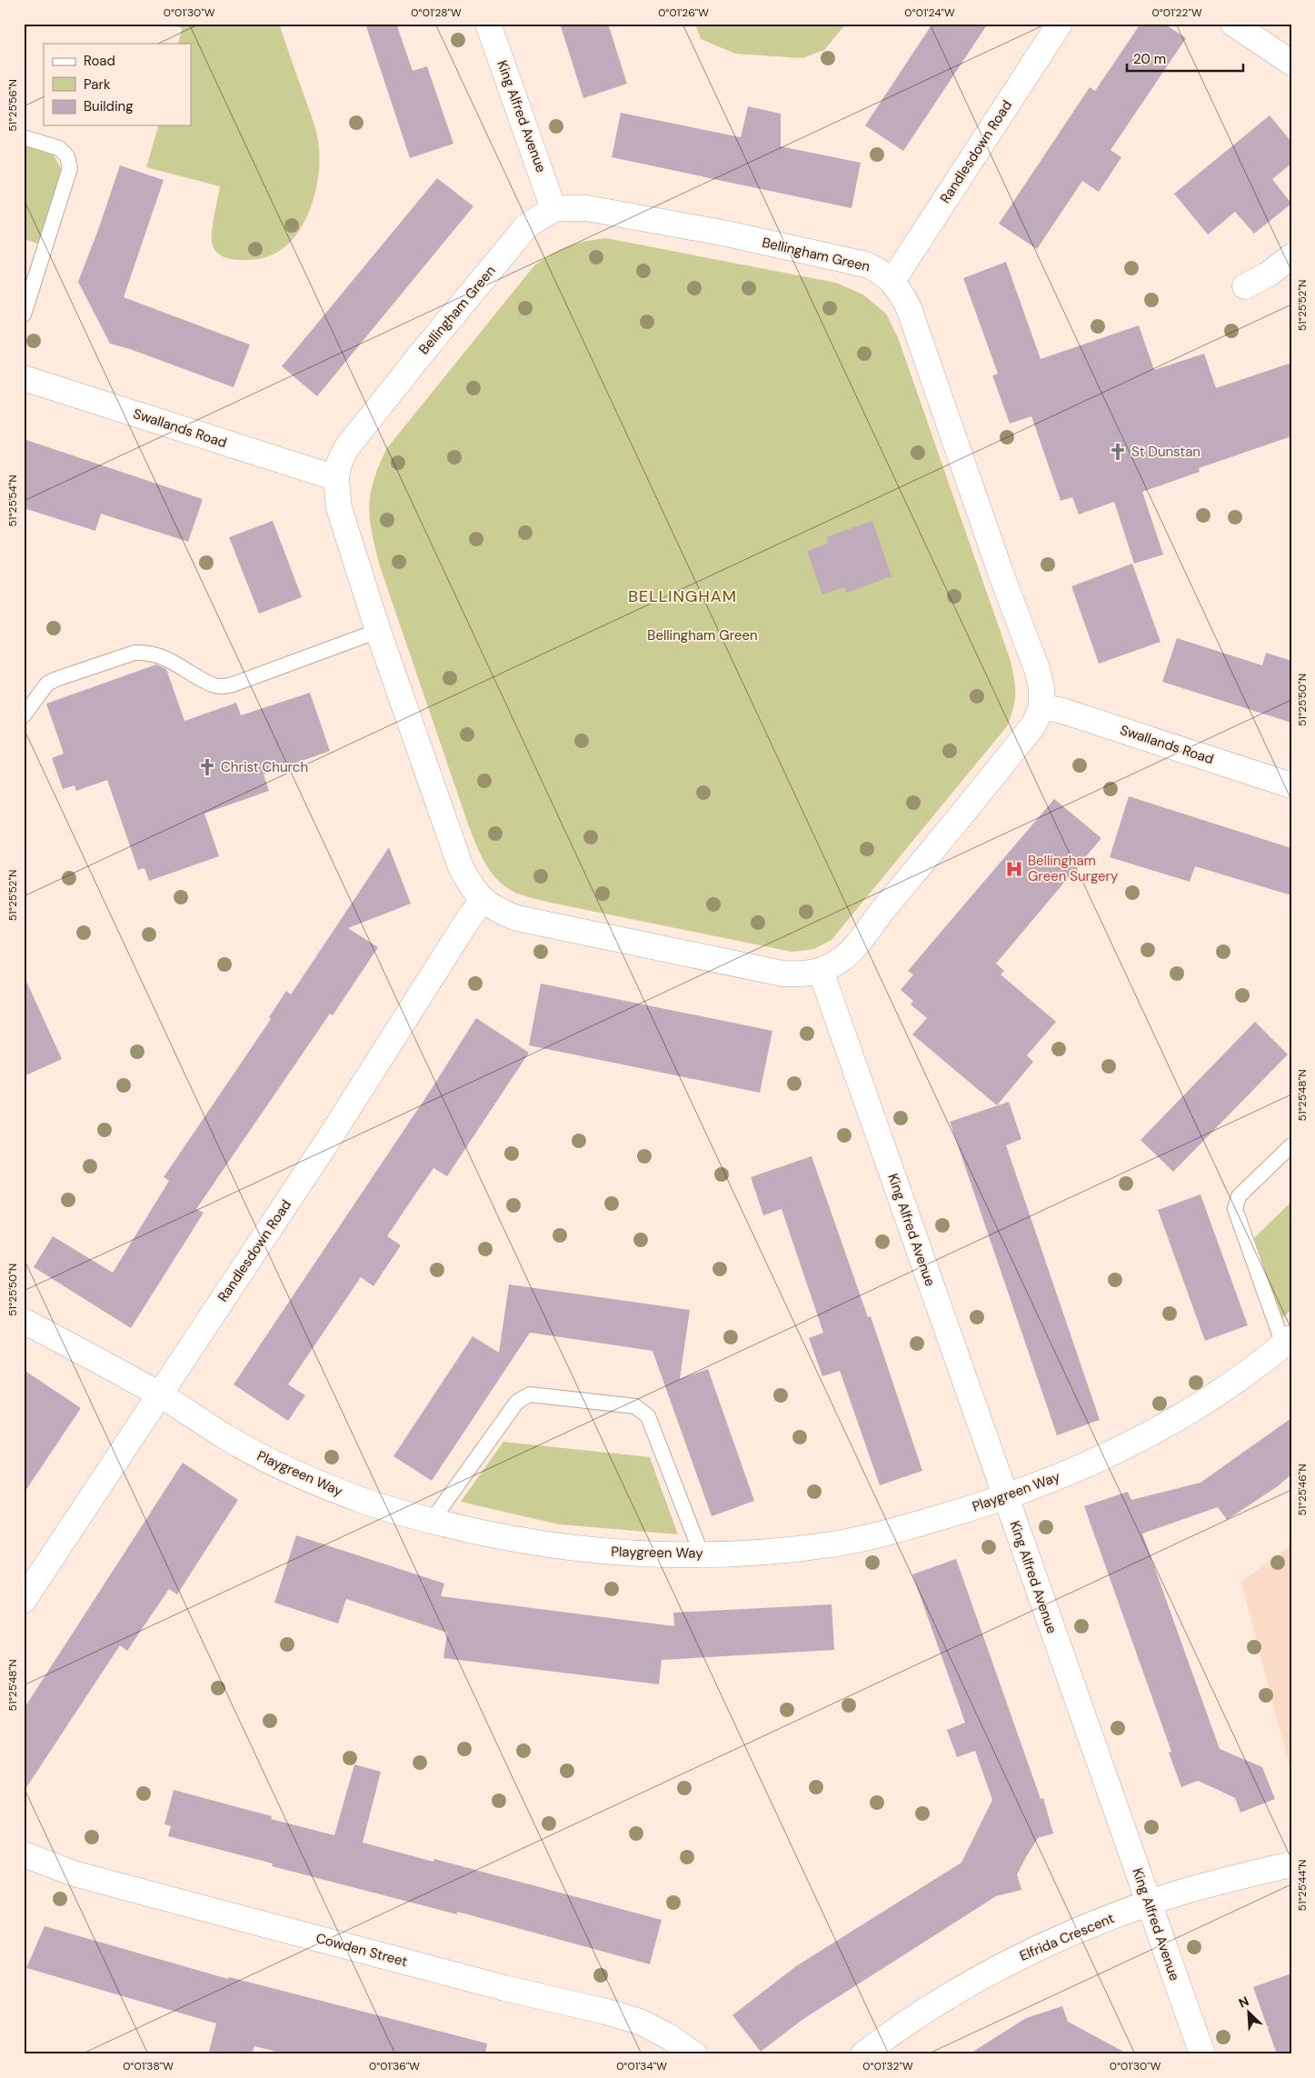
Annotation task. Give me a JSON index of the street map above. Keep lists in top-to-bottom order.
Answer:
{
  "streets": {
    "street": [
      "King Alfred Avenue",
      "Randlesdown Road",
      "Bellingham Green",
      "Swallands Road",
      "Playgreen Way",
      "Elfrida Crescent",
      "Cowden Street"
    ]
  },
  "crossings": [
    ["King Alfred Avenue", "Bellingham Green"],
    ["King Alfred Avenue", "Playgreen Way"],
    ["King Alfred Avenue", "Elfrida Crescent"],
    ["Randlesdown Road", "Bellingham Green"],
    ["Randlesdown Road", "Playgreen Way"],
    ["Bellingham Green", "Swallands Road"]
  ],
  "districts": ["BELLINGHAM"],
  "parks": ["Bellingham Green"],
  "places": {
    "church": ["St Dunstan", "Christ Church"],
    "hospital": ["Bellingham Green Surgery"]
  },
  "legend": ["Road", "Park", "Building"],
  "scale_bar": "20 m",
  "north": "top left",
  "coordinates": [
    "0°01'30\"W",
    "0°01'28\"W",
    "0°01'26\"W",
    "0°01'24\"W",
    "0°01'22\"W",
    "51°25'56\"N",
    "51°25'52\"N",
    "51°25'54\"N",
    "51°25'50\"N",
    "51°25'48\"N",
    "51°25'46\"N",
    "51°25'44\"N",
    "0°01'38\"W",
    "0°01'36\"W",
    "0°01'34\"W",
    "0°01'32\"W"
  ]
}
